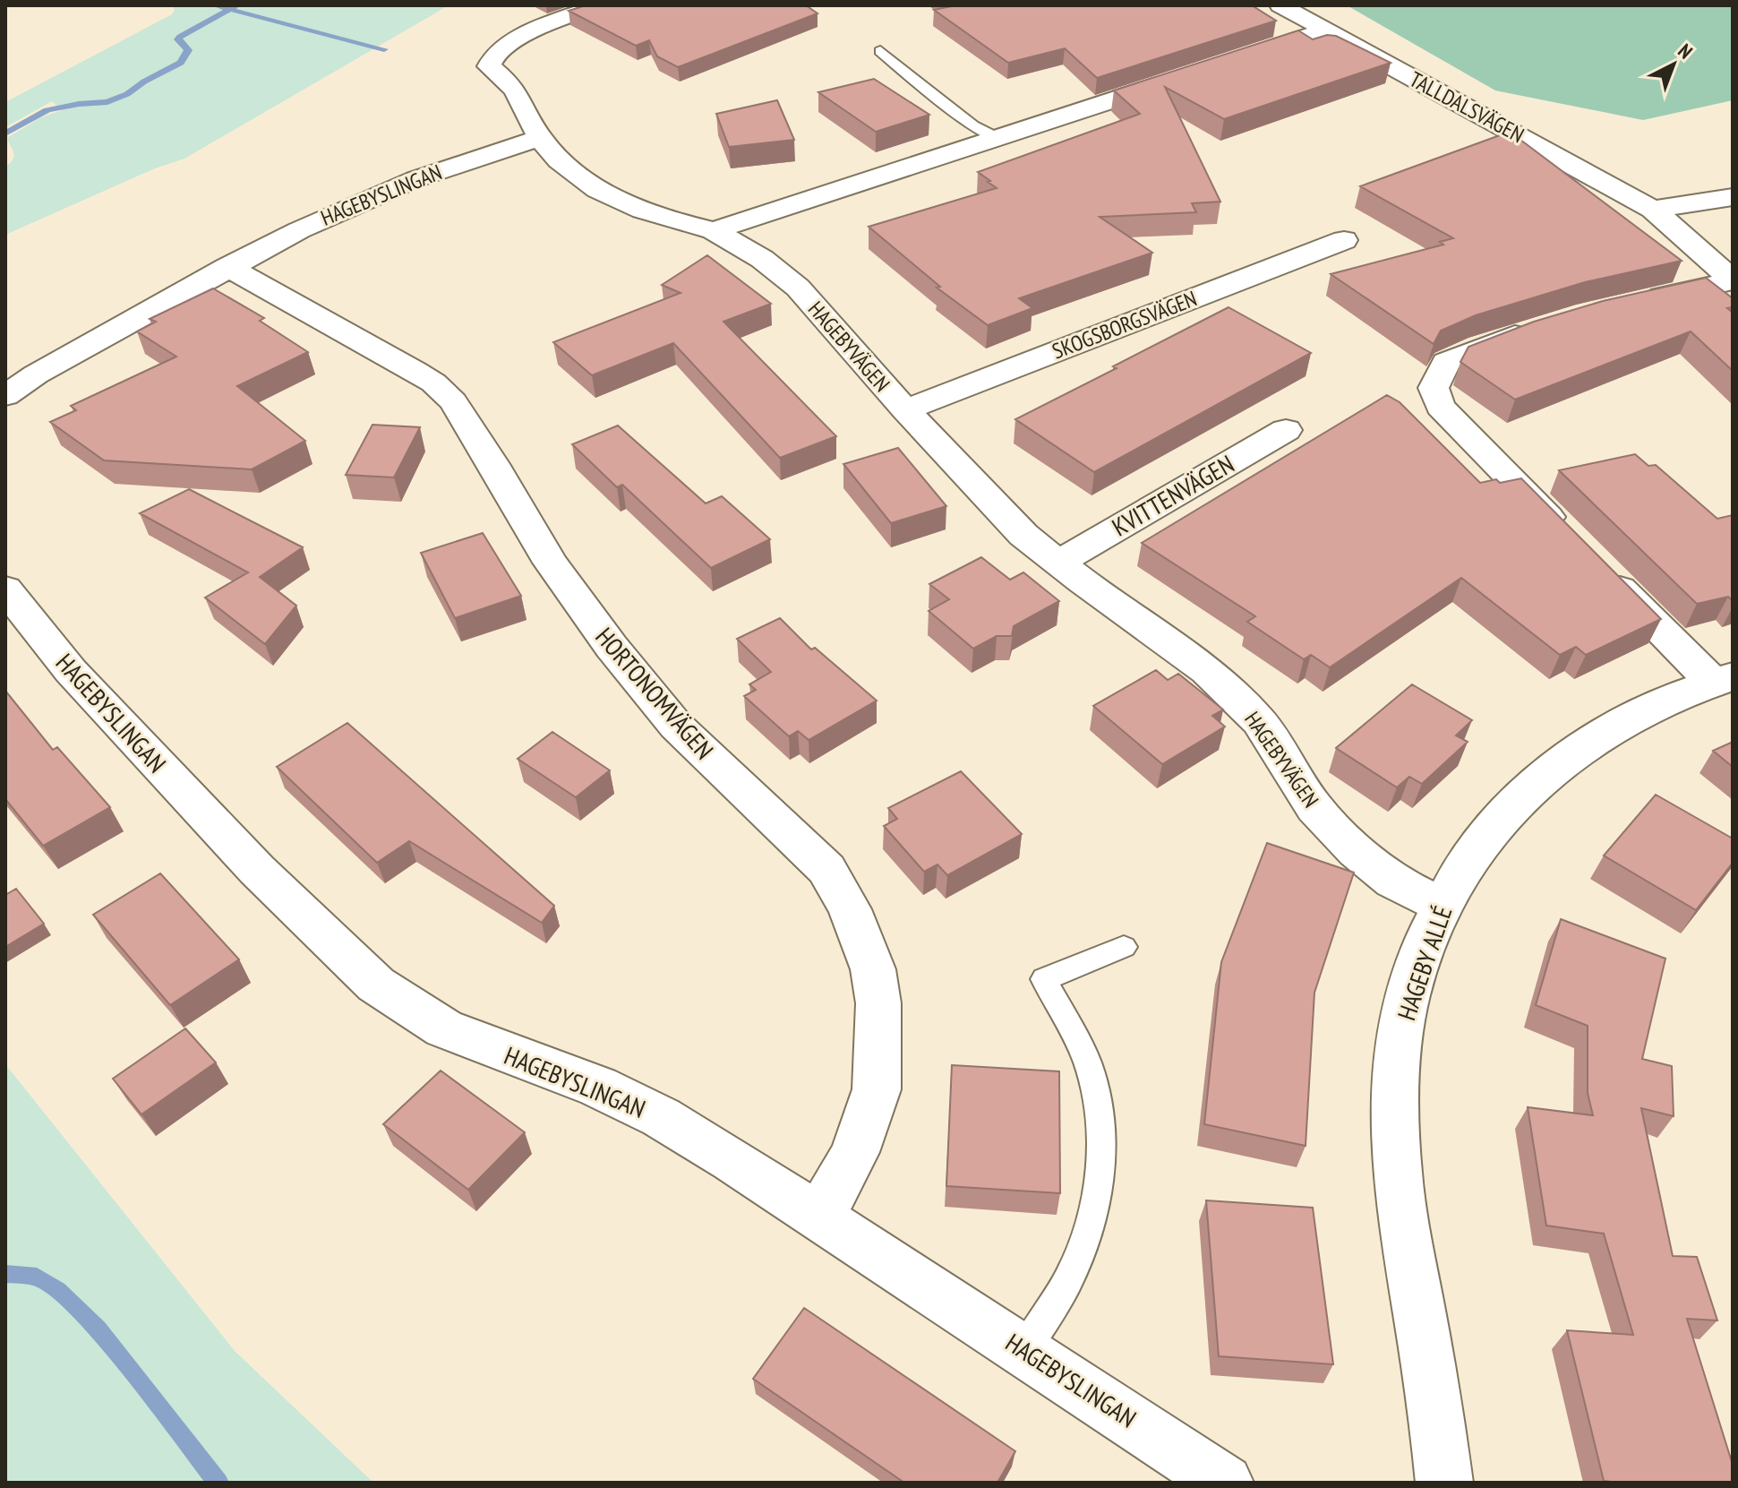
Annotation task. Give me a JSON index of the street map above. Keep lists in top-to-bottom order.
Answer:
{
  "streets": {
    "street": [
      "TALLDALSVÄGEN",
      "HAGEBYSLINGAN",
      "SKOGSBORGSVÄGEN",
      "HAGEBYVÄGEN",
      "KVITTENVÄGEN",
      "HORTONOMVÄGEN",
      "HAGEBY ALLÉ"
    ]
  },
  "crossings": [
    ["HAGEBYSLINGAN", "HORTONOMVÄGEN"],
    ["SKOGSBORGSVÄGEN", "HAGEBYVÄGEN"],
    ["HAGEBYVÄGEN", "KVITTENVÄGEN"],
    ["HAGEBYVÄGEN", "HAGEBY ALLÉ"]
  ],
  "north": "top right"
}
